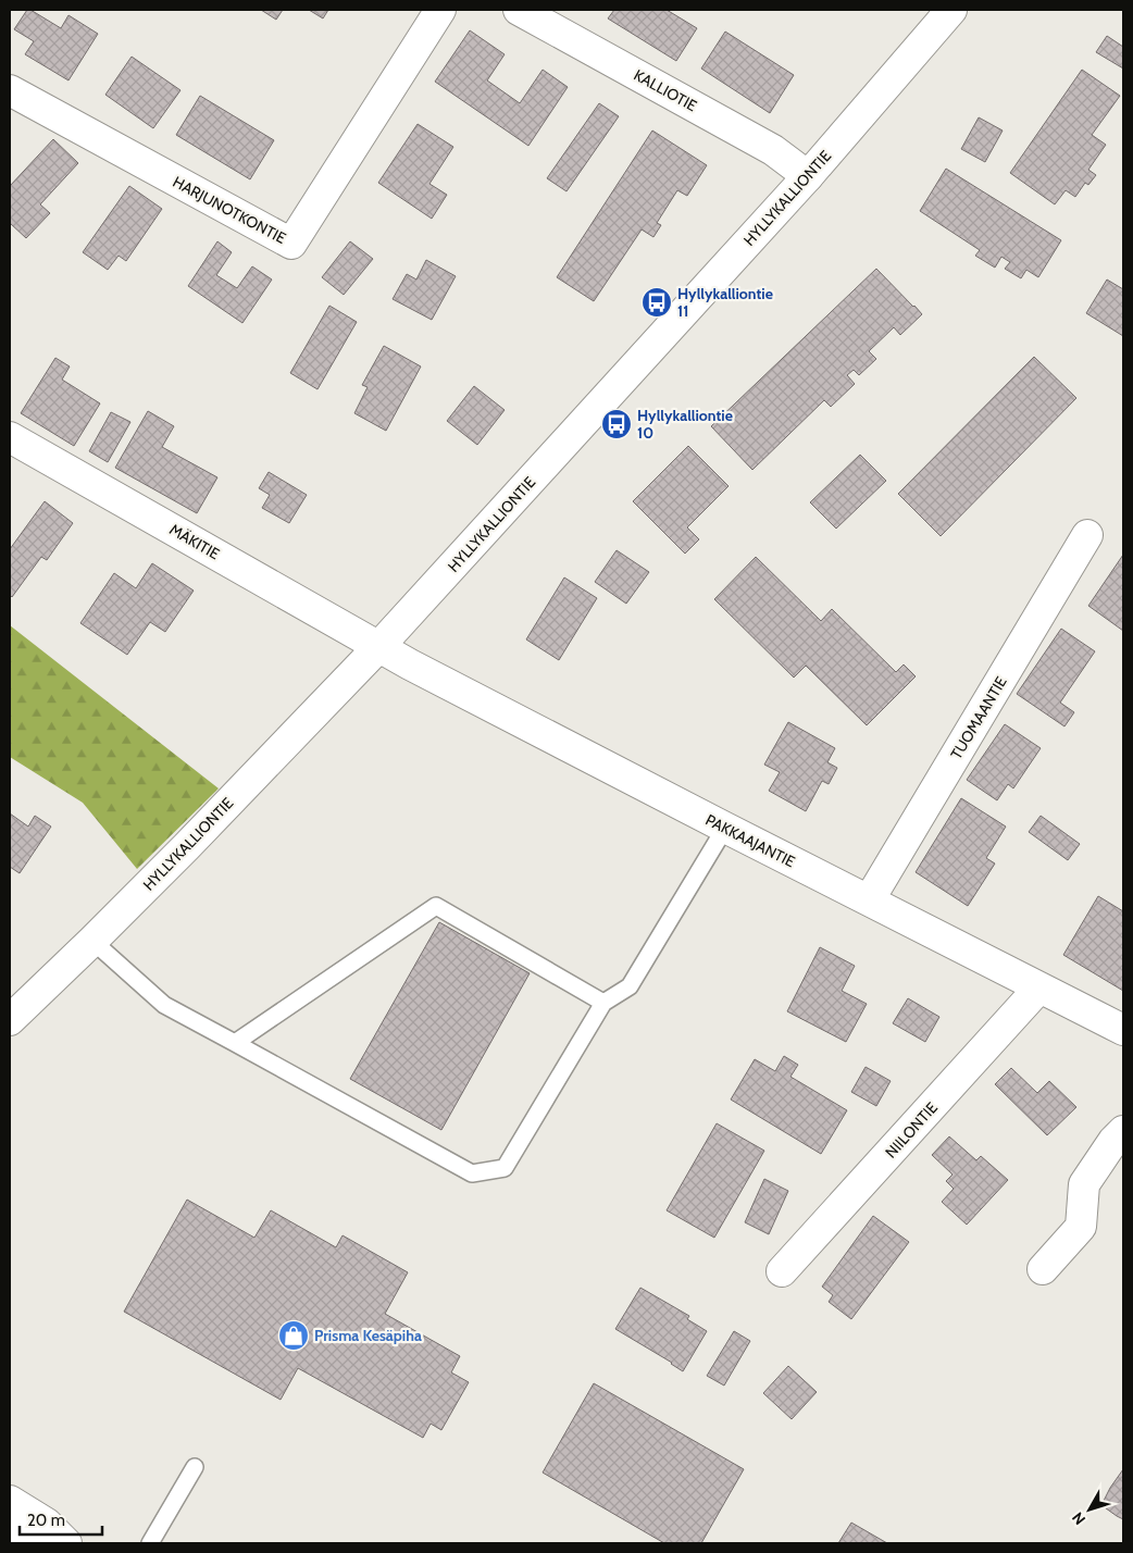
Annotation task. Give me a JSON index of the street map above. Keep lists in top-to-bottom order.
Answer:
{
  "streets": {
    "street": [
      "KALLIOTIE",
      "HYLLYKALLIONTIE",
      "HARJUNOTKONTIE",
      "MÄKITIE",
      "TUOMAANTIE",
      "PAKKAAJANTIE",
      "NIILONTIE"
    ]
  },
  "crossings": [
    ["KALLIOTIE", "HYLLYKALLIONTIE"],
    ["HYLLYKALLIONTIE", "MÄKITIE"],
    ["HYLLYKALLIONTIE", "PAKKAAJANTIE"],
    ["MÄKITIE", "PAKKAAJANTIE"],
    ["TUOMAANTIE", "PAKKAAJANTIE"],
    ["PAKKAAJANTIE", "NIILONTIE"]
  ],
  "places": {
    "bus stop": ["Hyllykalliontie 11", "Hyllykalliontie 10"],
    "shop": ["Prisma Kesäpiha"]
  },
  "scale_bar": "20 m",
  "north": "bottom left"
}
